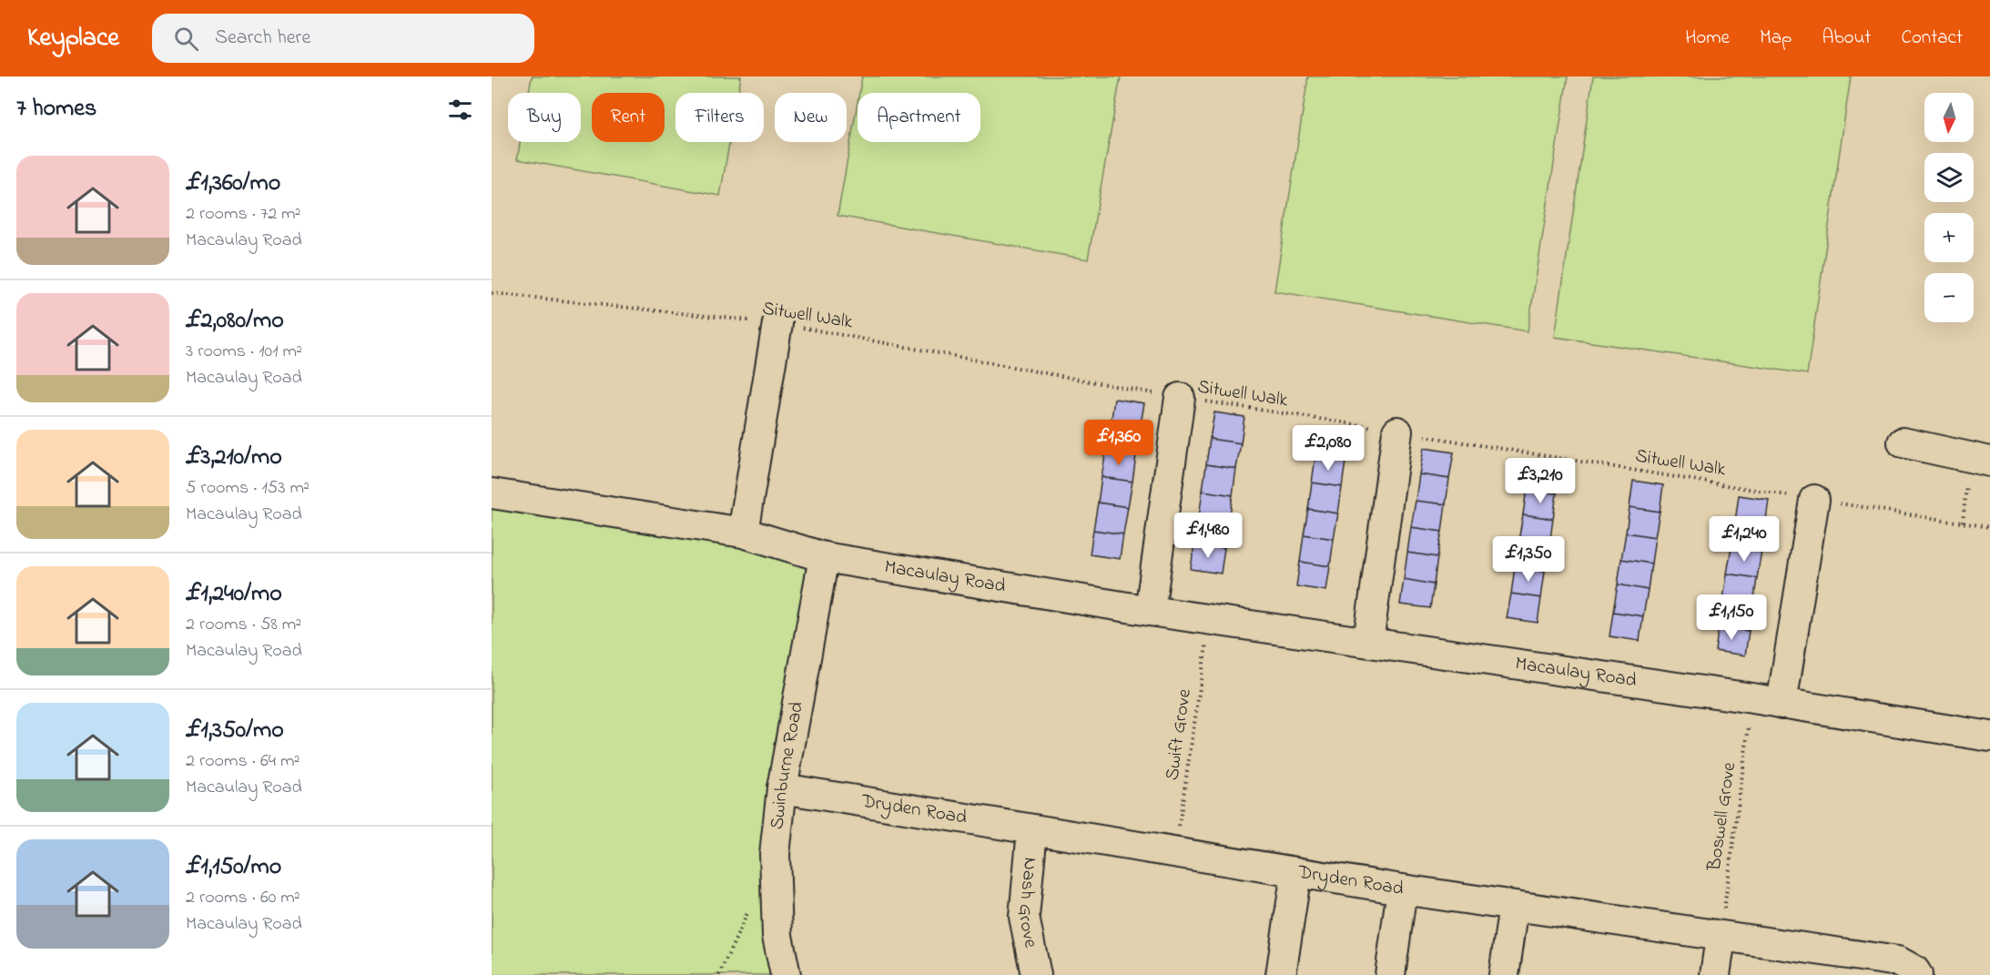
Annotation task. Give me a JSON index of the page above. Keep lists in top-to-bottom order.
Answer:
{
  "streets": {
    "street": [
      "Macaulay Road",
      "Swinburne Road",
      "Dryden Road",
      "Nash Grove"
    ],
    "path": ["Sitwell Walk", "Swift Grove", "Boswell Grove"]
  },
  "crossings": [
    ["Macaulay Road", "Swift Grove"],
    ["Macaulay Road", "Swinburne Road"],
    ["Macaulay Road", "Boswell Grove"],
    ["Swift Grove", "Dryden Road"],
    ["Swinburne Road", "Dryden Road"],
    ["Dryden Road", "Boswell Grove"],
    ["Dryden Road", "Nash Grove"]
  ],
  "north": "bottom",
  "page": {
    "header": "Keyplace",
    "search": "Search here",
    "nav": [
      "Home",
      "Map",
      "About",
      "Contact"
    ],
    "heading": "7 homes",
    "map_buttons": ["+", "−"],
    "chip": [
      "Buy",
      "Rent",
      "Filters",
      "New",
      "Apartment"
    ],
    "list": [
      {
        "name": "£1,360/mo",
        "note": "2 rooms · 72 m² · Macaulay Road"
      },
      {
        "name": "£2,080/mo",
        "note": "3 rooms · 101 m² · Macaulay Road"
      },
      {
        "name": "£3,210/mo",
        "note": "5 rooms · 153 m² · Macaulay Road"
      },
      {
        "name": "£1,240/mo",
        "note": "2 rooms · 58 m² · Macaulay Road"
      },
      {
        "name": "£1,350/mo",
        "note": "2 rooms · 64 m² · Macaulay Road"
      },
      {
        "name": "£1,150/mo",
        "note": "2 rooms · 60 m² · Macaulay Road"
      }
    ],
    "price": [
      "£1,360",
      "£2,080",
      "£3,210",
      "£1,480",
      "£1,240",
      "£1,350",
      "£1,150"
    ]
  }
}
